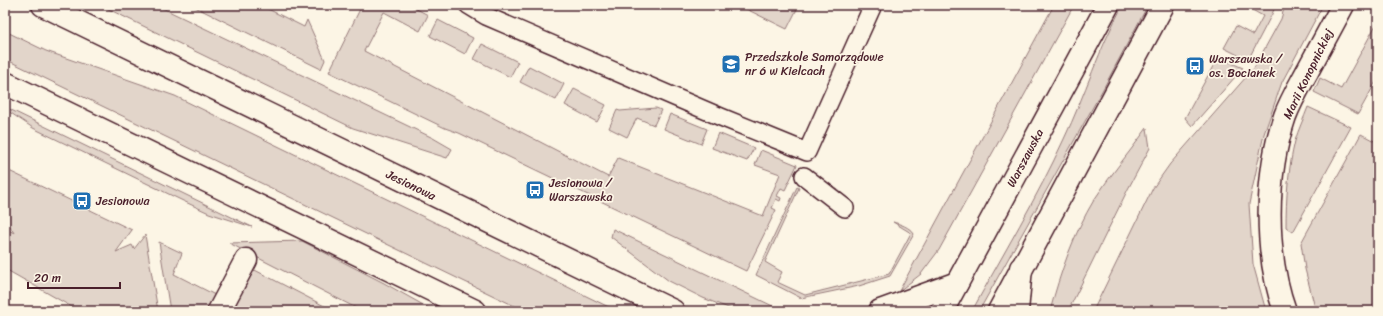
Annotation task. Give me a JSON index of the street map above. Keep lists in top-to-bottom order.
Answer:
{
  "streets": {
    "main road": ["Marii Konopnickiej", "Warszawska", "Jesionowa"]
  },
  "places": {
    "school or university": ["Przedszkole Samorządowe nr 6 w Kielcach"],
    "bus stop": ["Warszawska / os. Bocianek", "Jesionowa / Warszawska", "Jesionowa"]
  },
  "scale_bar": "20 m"
}
